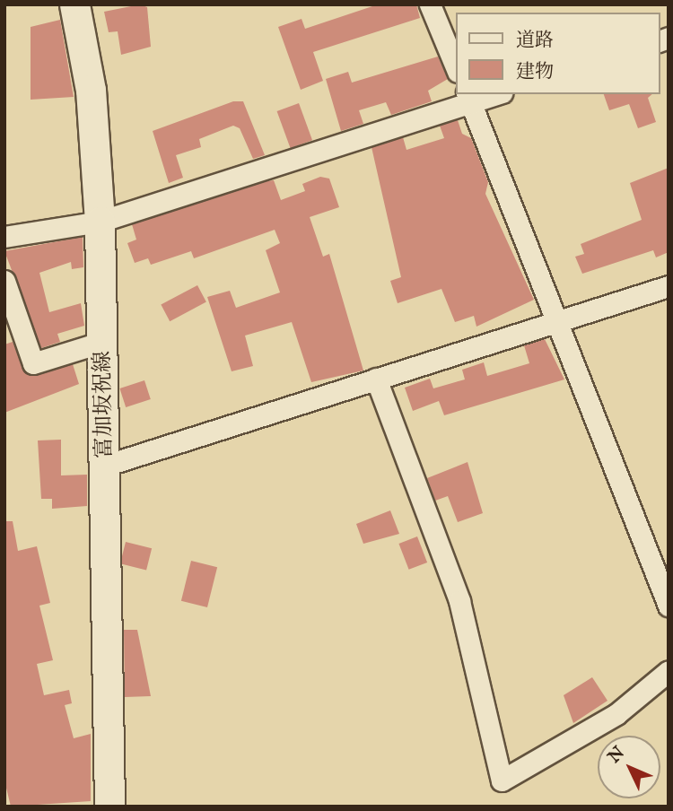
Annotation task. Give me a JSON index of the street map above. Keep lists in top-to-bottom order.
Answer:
{
  "streets": {
    "main road": ["富加坂祝線"]
  },
  "legend": ["道路", "建物"],
  "north": "top left"
}
